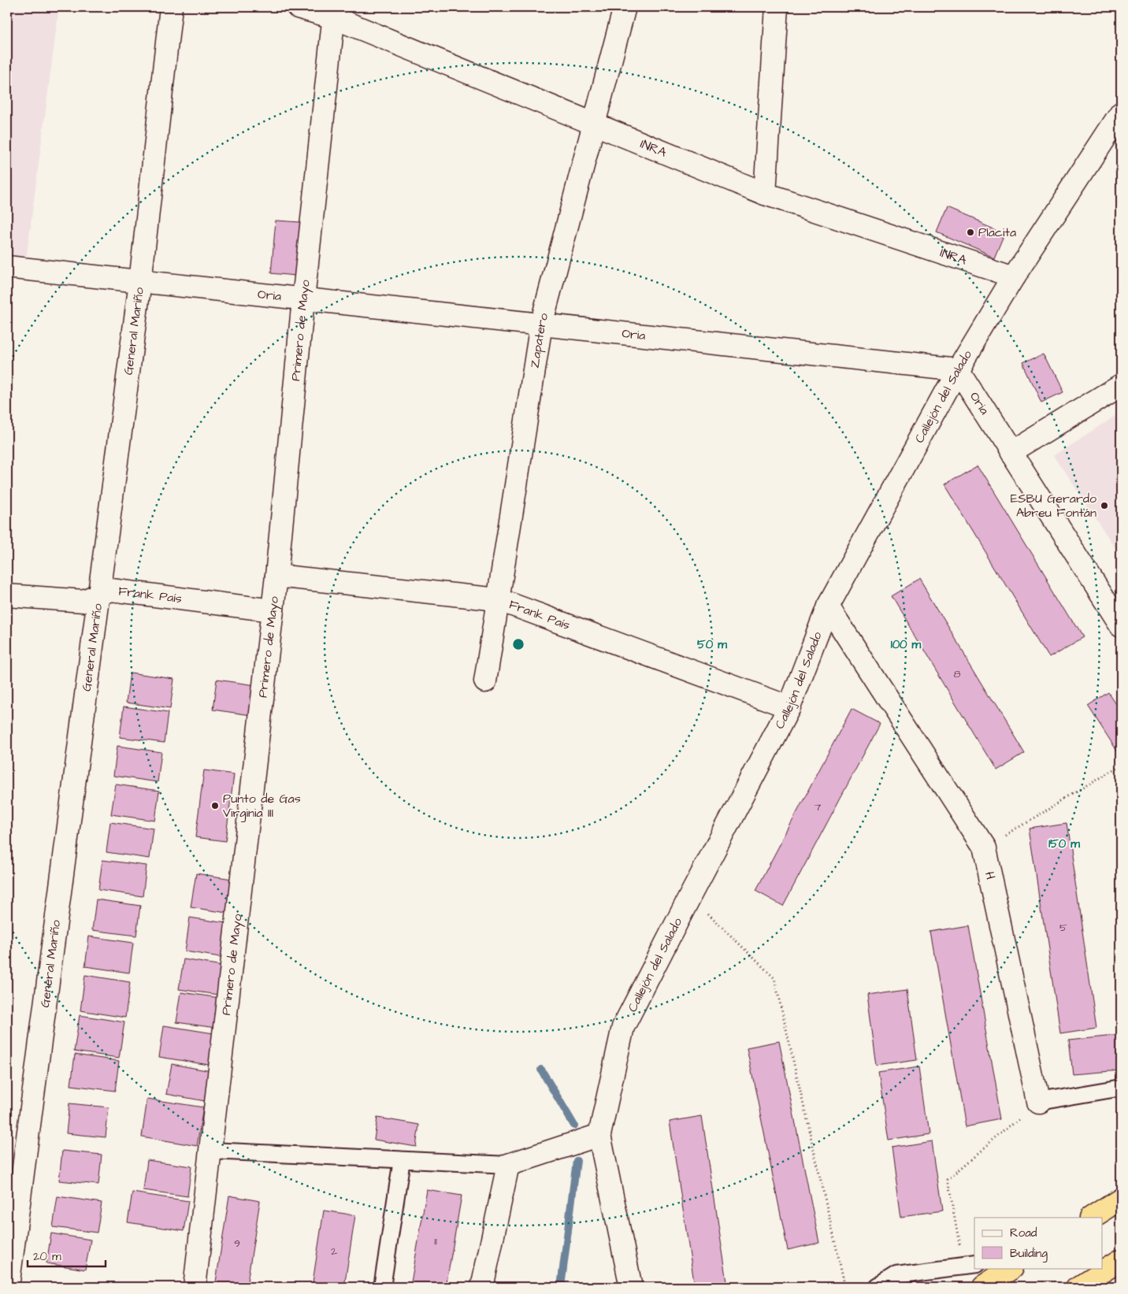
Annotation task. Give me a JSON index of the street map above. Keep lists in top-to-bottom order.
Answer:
{
  "streets": {
    "street": [
      "INRA",
      "Oria",
      "Primero de Mayo",
      "General Mariño",
      "Zapatero",
      "Callejón del Salado",
      "Frank País",
      "H"
    ]
  },
  "crossings": [
    ["INRA", "Primero de Mayo"],
    ["INRA", "Zapatero"],
    ["INRA", "Callejón del Salado"],
    ["Oria", "Primero de Mayo"],
    ["Oria", "General Mariño"],
    ["Oria", "Zapatero"],
    ["Oria", "Callejón del Salado"],
    ["Primero de Mayo", "Frank País"],
    ["General Mariño", "Frank País"],
    ["Zapatero", "Frank País"],
    ["Callejón del Salado", "Frank País"],
    ["Callejón del Salado", "H"]
  ],
  "places": ["Placita", "ESBU Gerardo Abreu Fontán", "Punto de Gas Virginia III"],
  "house_numbers": [
    "8",
    "7",
    "5",
    "11",
    "9",
    "2"
  ],
  "legend": ["Road", "Building"],
  "scale_bar": "20 m",
  "rings": ["50 m", "100 m", "150 m"]
}
